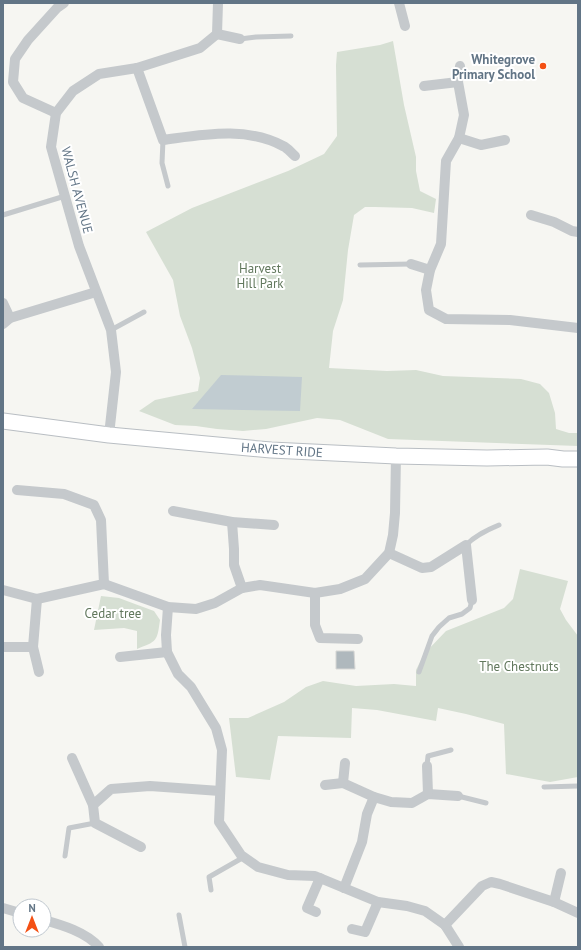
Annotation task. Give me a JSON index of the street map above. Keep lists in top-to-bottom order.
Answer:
{
  "streets": {
    "street": ["WALSH AVENUE", "HARVEST RIDE"]
  },
  "crossings": [
    ["WALSH AVENUE", "HARVEST RIDE"]
  ],
  "parks": ["Harvest Hill Park", "Cedar tree", "The Chestnuts"],
  "places": ["Whitegrove Primary School"],
  "north": "top"
}
